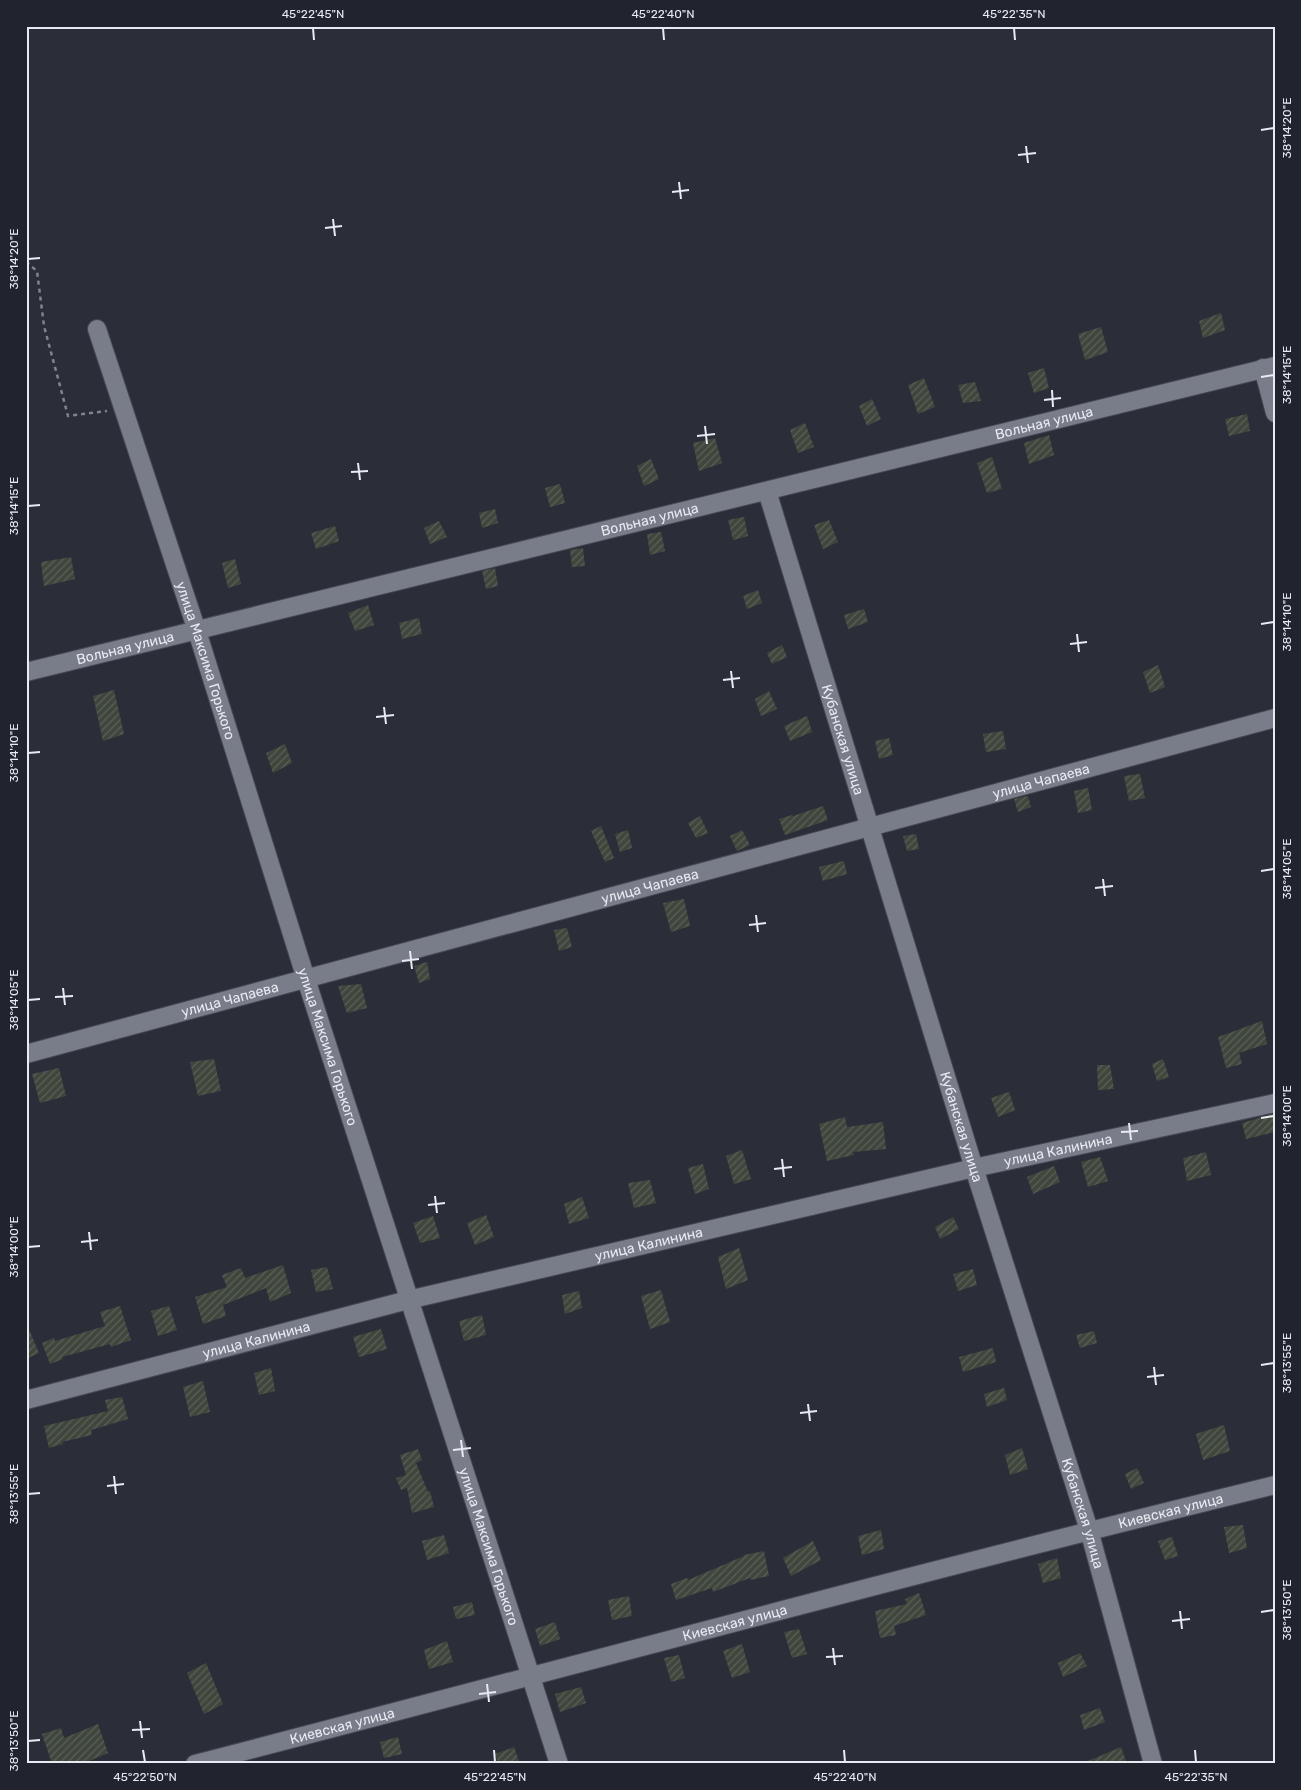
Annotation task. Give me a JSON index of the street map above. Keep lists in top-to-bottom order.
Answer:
{
  "streets": {
    "street": [
      "Вольная улица",
      "улица Максима Горького",
      "Кубанская улица",
      "улица Чапаева",
      "улица Калинина",
      "Киевская улица"
    ]
  },
  "crossings": [
    ["Вольная улица", "улица Максима Горького"],
    ["Вольная улица", "Кубанская улица"],
    ["улица Максима Горького", "улица Чапаева"],
    ["улица Максима Горького", "улица Калинина"],
    ["улица Максима Горького", "Киевская улица"],
    ["Кубанская улица", "улица Чапаева"],
    ["Кубанская улица", "улица Калинина"],
    ["Кубанская улица", "Киевская улица"]
  ],
  "coordinates": [
    "45°22'45\"N",
    "45°22'40\"N",
    "45°22'35\"N",
    "38°14'20\"E",
    "38°14'15\"E",
    "38°14'10\"E",
    "38°14'05\"E",
    "38°14'00\"E",
    "38°13'55\"E",
    "38°13'50\"E",
    "45°22'50\"N"
  ]
}
